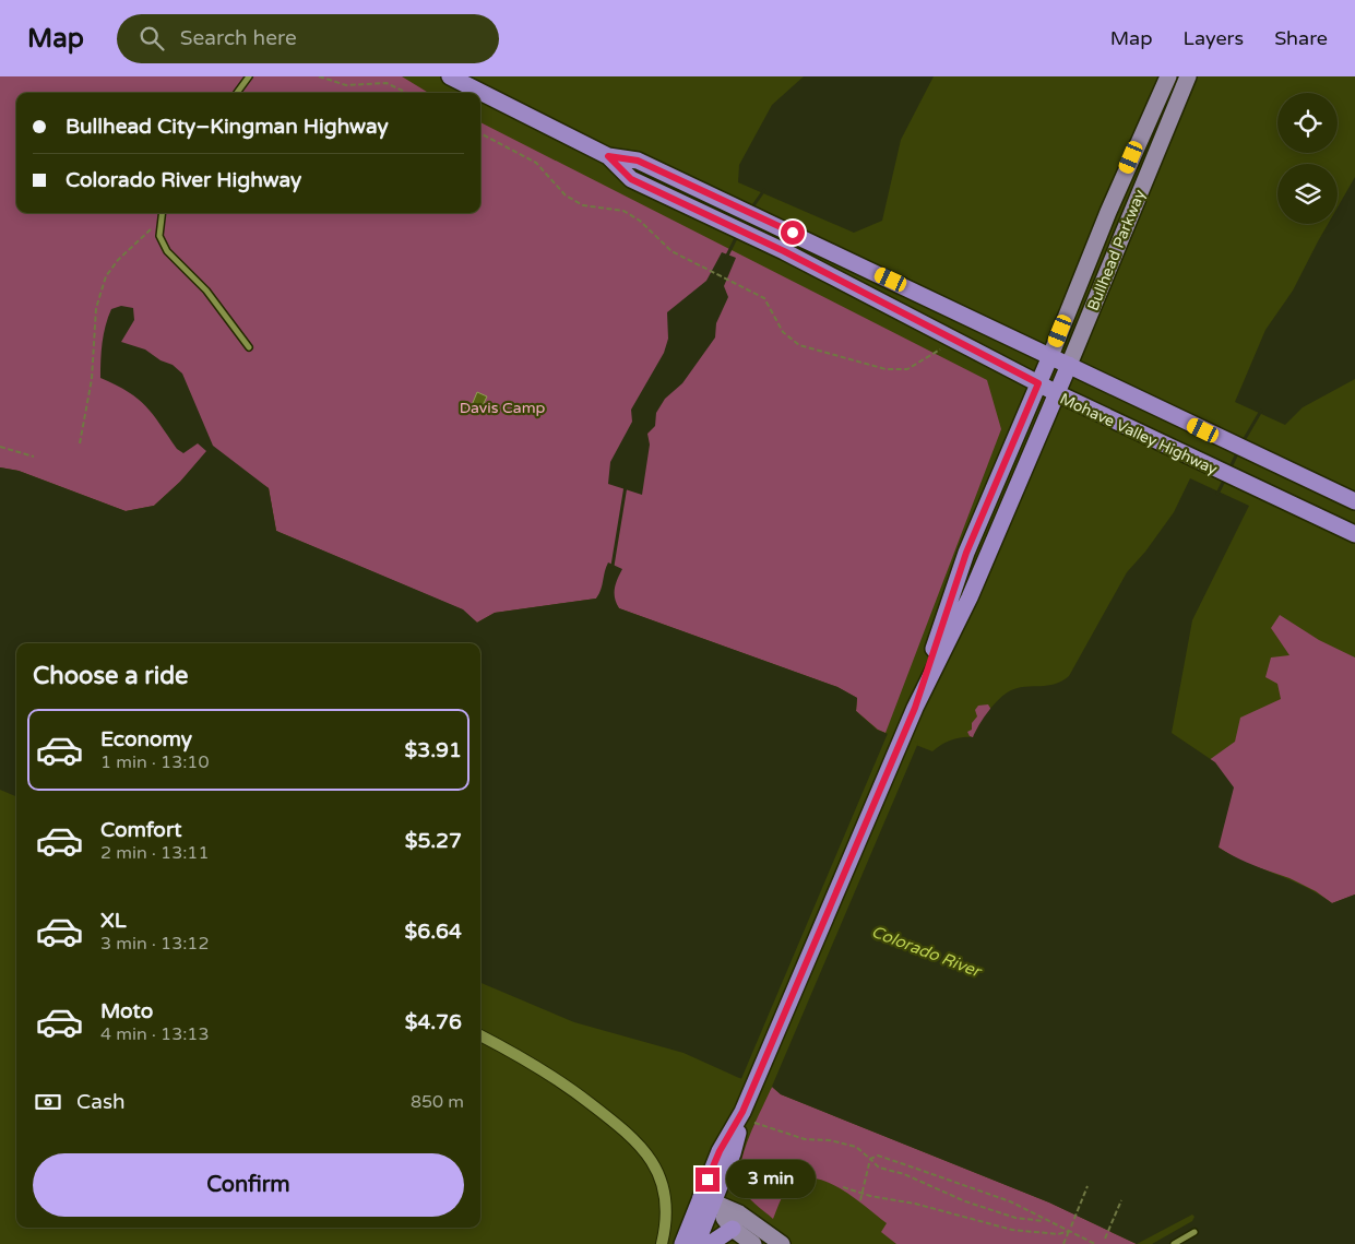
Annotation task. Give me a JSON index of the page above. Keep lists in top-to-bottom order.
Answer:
{
  "streets": {
    "highway": ["Bullhead Parkway", "Mohave Valley Highway"]
  },
  "crossings": [
    ["Bullhead Parkway", "Mohave Valley Highway"]
  ],
  "water": ["Colorado River"],
  "parks": ["Davis Camp"],
  "page": {
    "header": "Map",
    "search": "Search here",
    "nav": ["Map", "Layers", "Share"],
    "banner": ["Bullhead City–Kingman Highway", "Colorado River Highway"],
    "heading": "Choose a ride",
    "list": [
      {
        "name": "Economy",
        "note": "1 min · 13:10",
        "value": "$3.91"
      },
      {
        "name": "Comfort",
        "note": "2 min · 13:11",
        "value": "$5.27"
      },
      {
        "name": "XL",
        "note": "3 min · 13:12",
        "value": "$6.64"
      },
      {
        "name": "Moto",
        "note": "4 min · 13:13",
        "value": "$4.76"
      }
    ],
    "pay": ["Cash", "850 m"],
    "buttons": "Confirm",
    "bubble": "3 min"
  }
}
